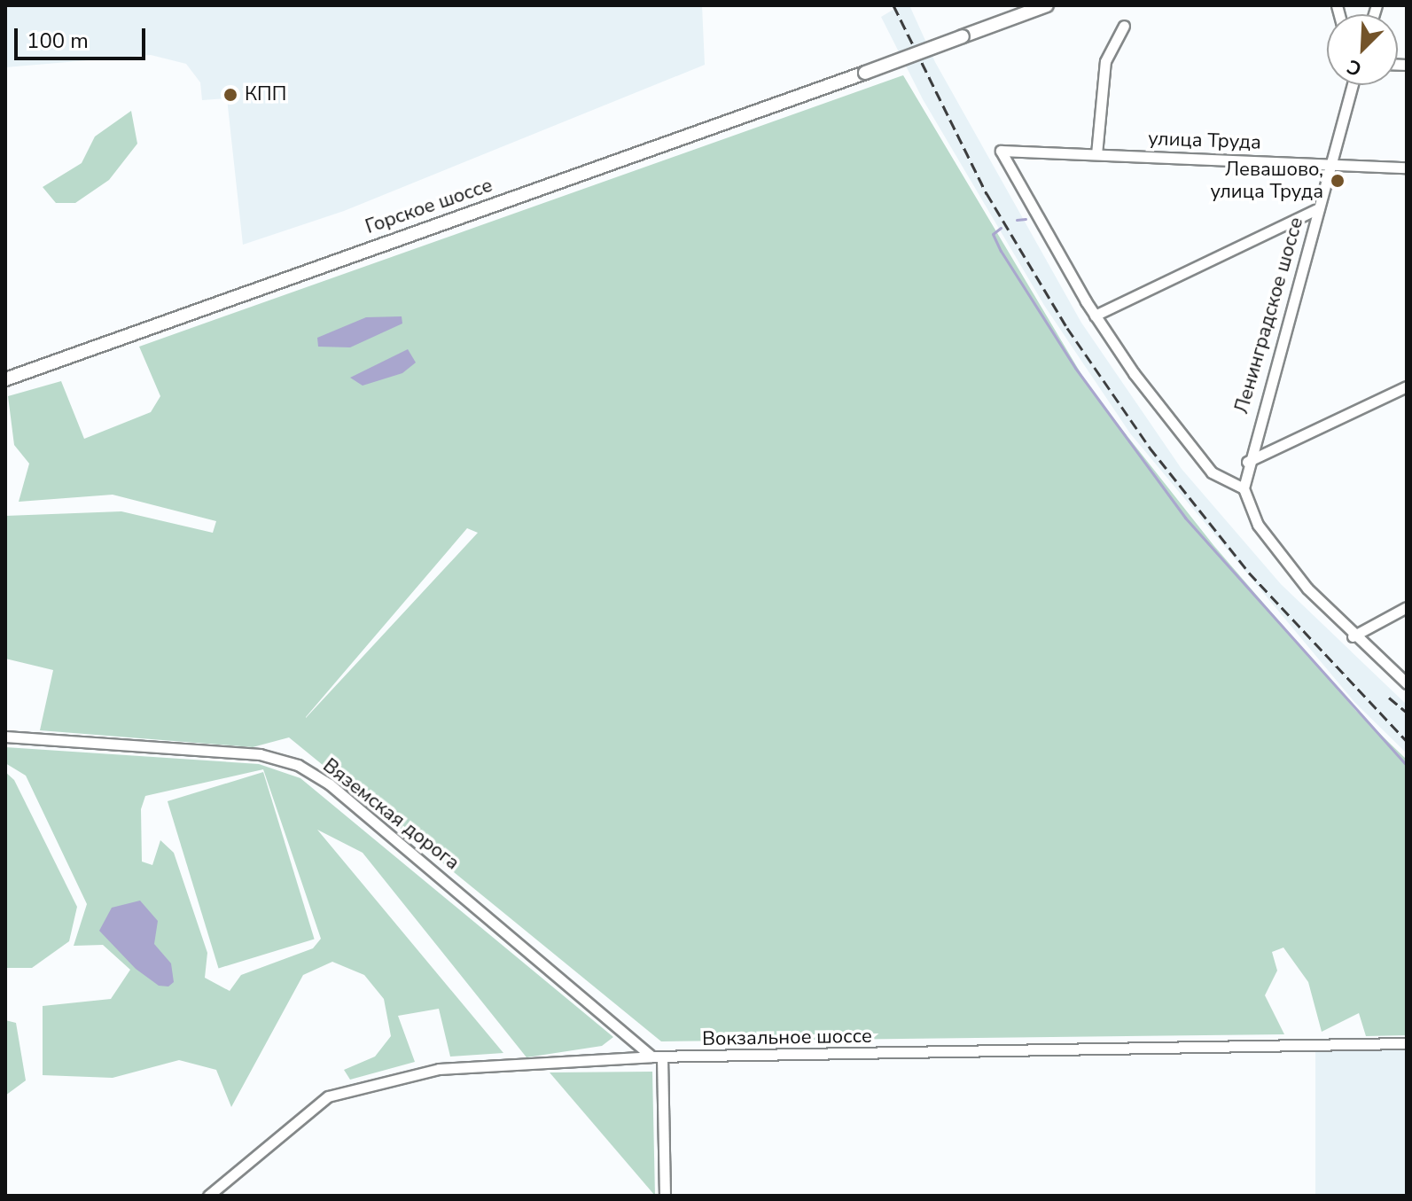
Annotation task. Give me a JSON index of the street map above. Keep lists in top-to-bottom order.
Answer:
{
  "streets": {
    "main road": ["Горское шоссе"],
    "street": [
      "улица Труда",
      "Ленинградское шоссе",
      "Вяземская дорога",
      "Вокзальное шоссе"
    ]
  },
  "crossings": [
    ["улица Труда", "Ленинградское шоссе"],
    ["Вяземская дорога", "Вокзальное шоссе"]
  ],
  "places": ["КПП", "Левашово, улица Труда"],
  "scale_bar": "100 m",
  "north": "bottom left"
}
